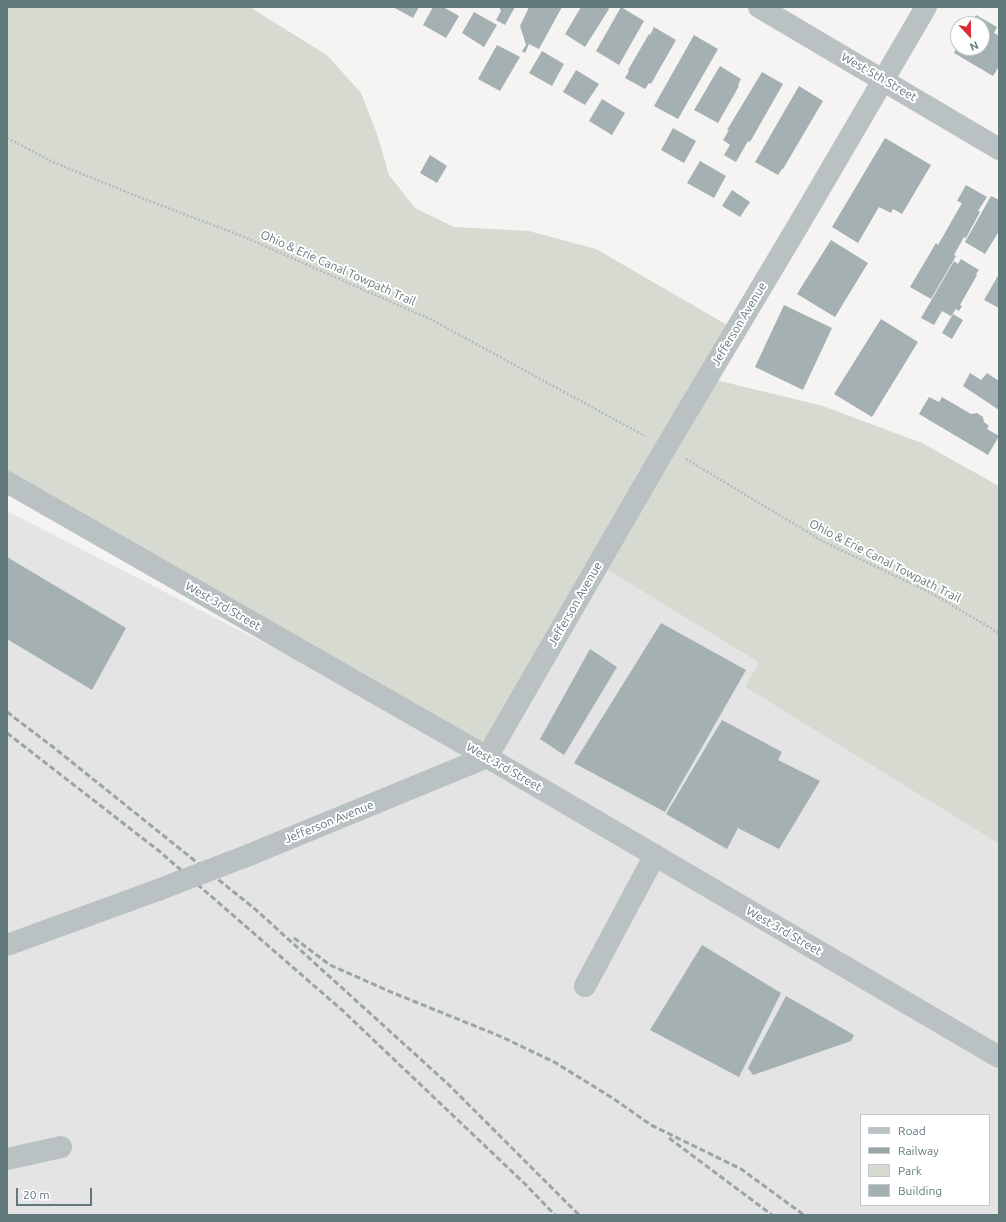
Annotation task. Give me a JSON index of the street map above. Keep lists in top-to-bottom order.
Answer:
{
  "streets": {
    "street": ["West 5th Street", "Jefferson Avenue", "West 3rd Street"],
    "path": ["Ohio & Erie Canal Towpath Trail"]
  },
  "crossings": [
    ["West 5th Street", "Jefferson Avenue"],
    ["Jefferson Avenue", "West 3rd Street"]
  ],
  "legend": [
    "Road",
    "Railway",
    "Park",
    "Building"
  ],
  "scale_bar": "20 m",
  "north": "bottom"
}
